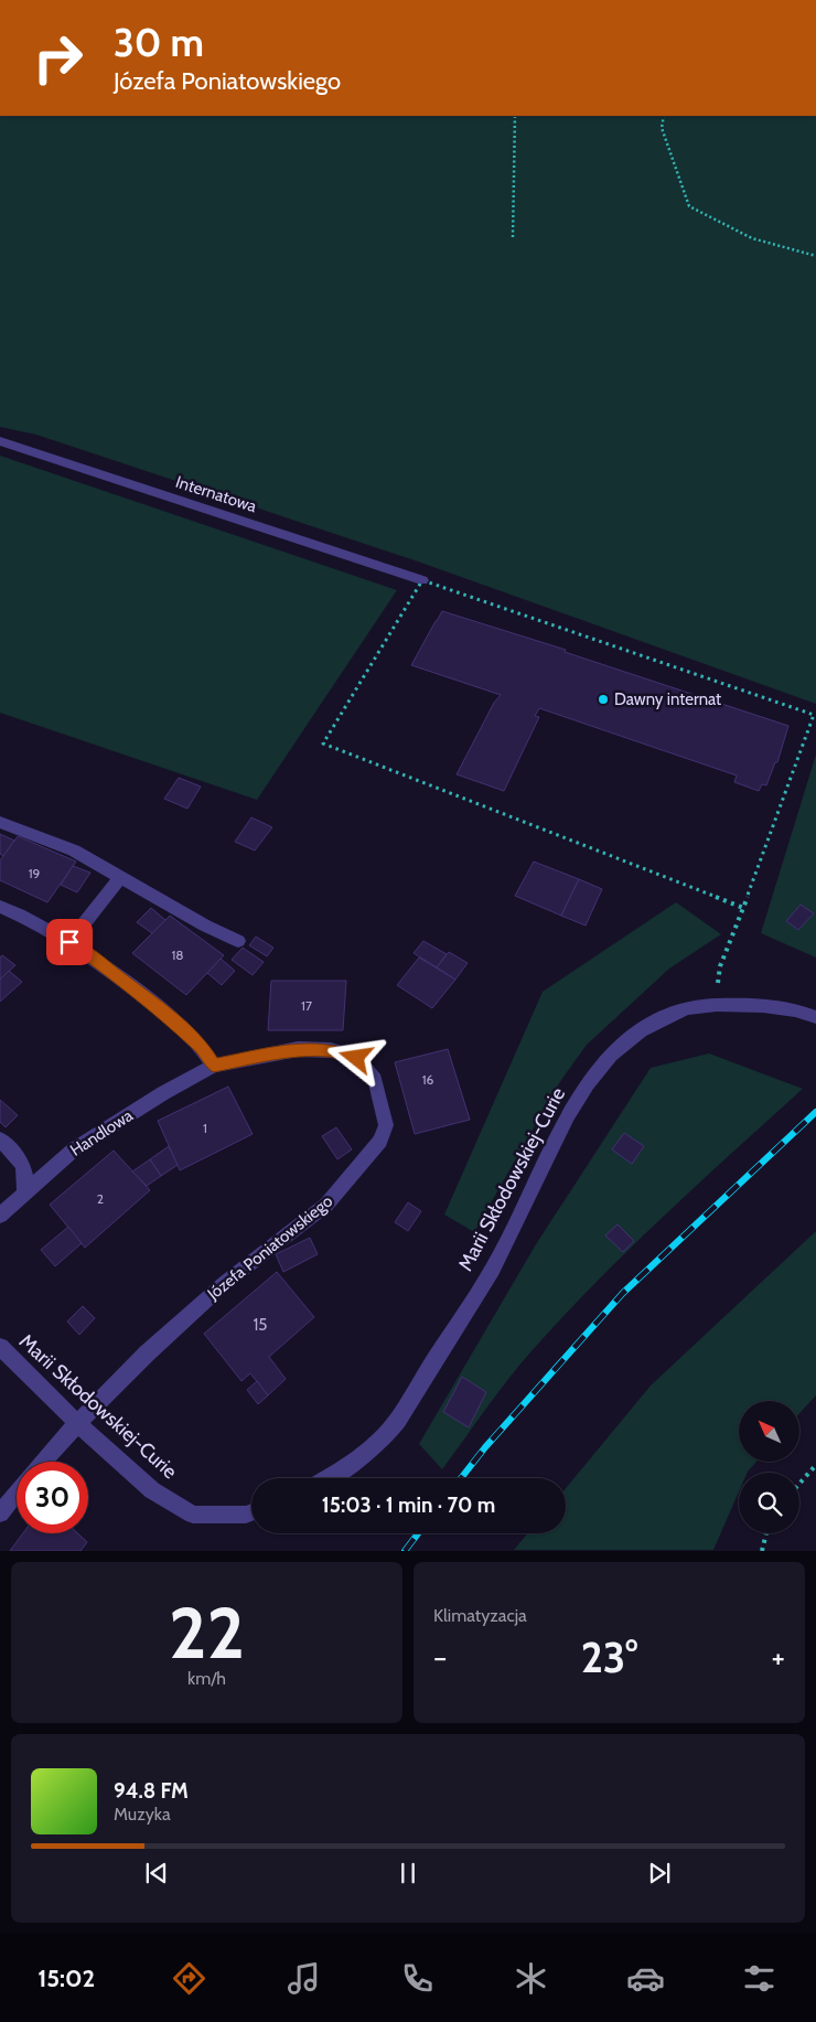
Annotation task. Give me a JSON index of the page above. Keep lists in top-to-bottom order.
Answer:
{
  "streets": {
    "street": [
      "Internatowa",
      "Handlowa",
      "Marii Skłodowskiej-Curie",
      "Józefa Poniatowskiego"
    ]
  },
  "crossings": [
    ["Handlowa", "Józefa Poniatowskiego"],
    ["Marii Skłodowskiej-Curie", "Józefa Poniatowskiego"]
  ],
  "places": ["Dawny internat"],
  "house_numbers": [
    "19",
    "18",
    "17",
    "16",
    "1",
    "2",
    "15"
  ],
  "north": "top left",
  "page": {
    "turn": ["30 m", "Józefa Poniatowskiego"],
    "limit": "30",
    "trip": "15:03 · 1 min · 70 m",
    "tile": [
      ["22", "km/h"],
      "Klimatyzacja"
    ],
    "heat": ["−", "23°", "+"],
    "song": ["94.8 FM", "Muzyka"],
    "tabs": "15:02"
  }
}
